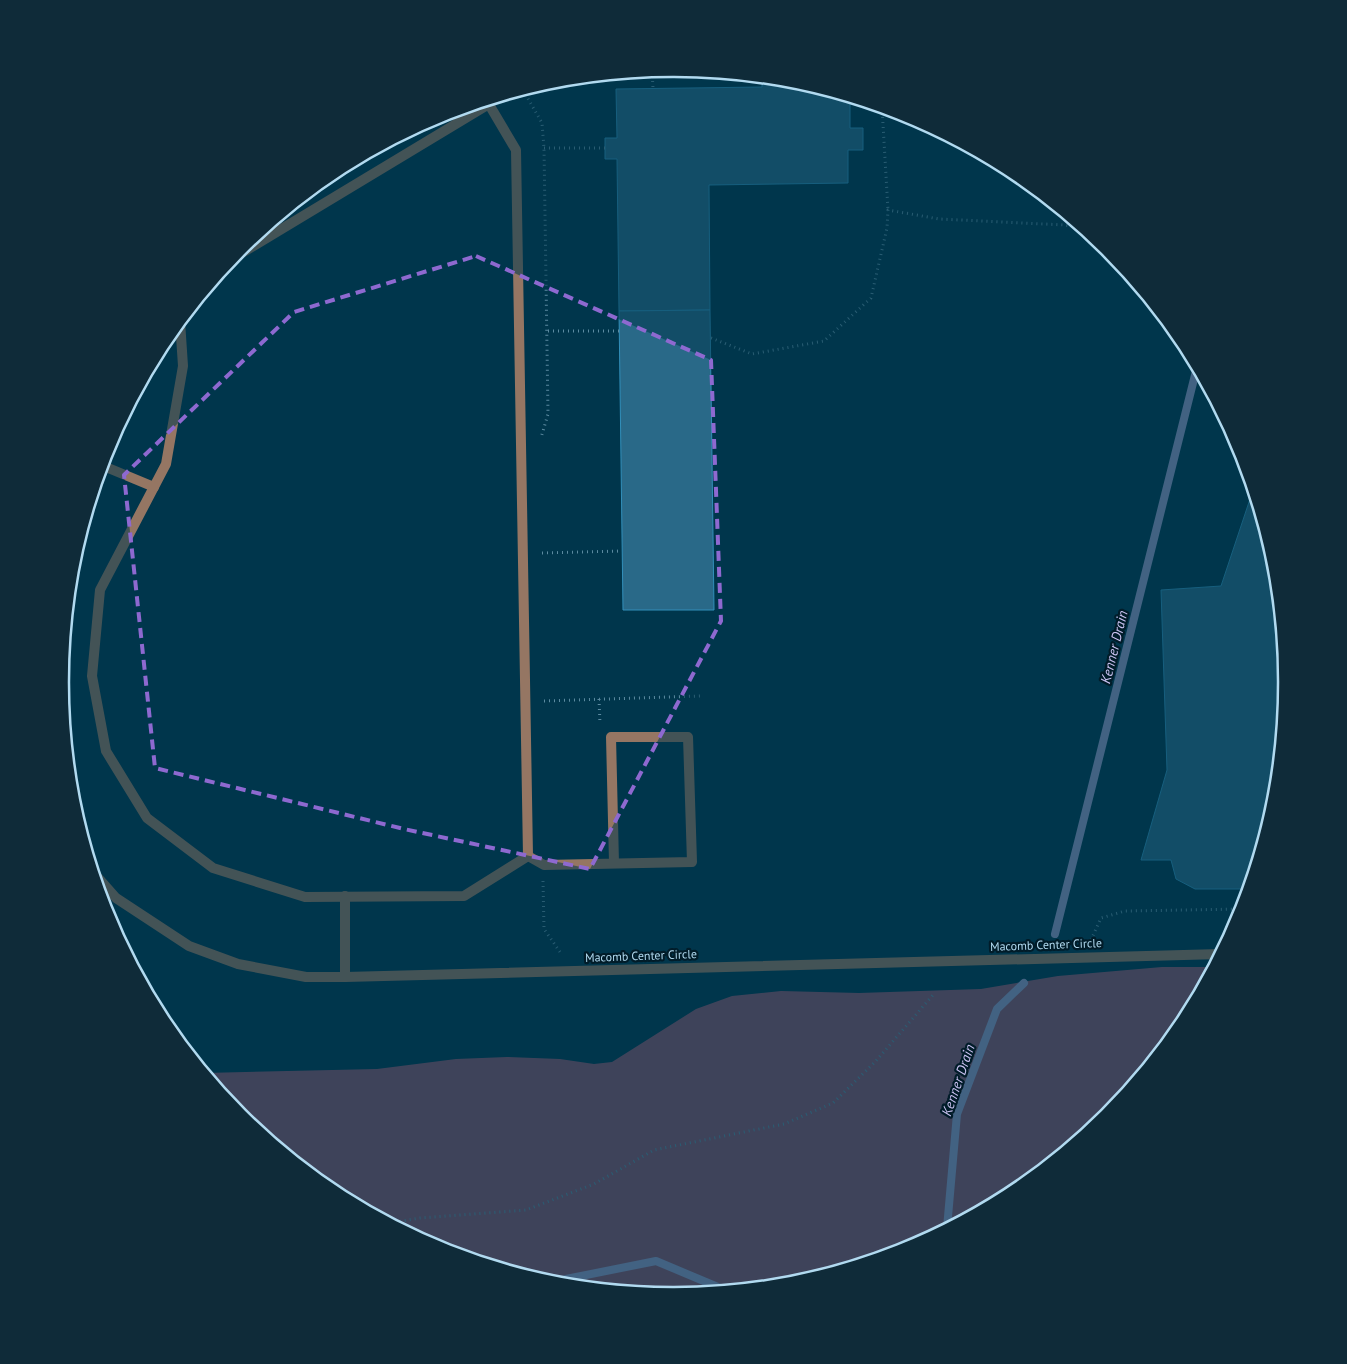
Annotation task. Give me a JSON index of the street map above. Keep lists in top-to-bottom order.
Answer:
{
  "streets": {
    "street": ["Macomb Center Circle"]
  },
  "water": ["Kenner Drain"]
}
